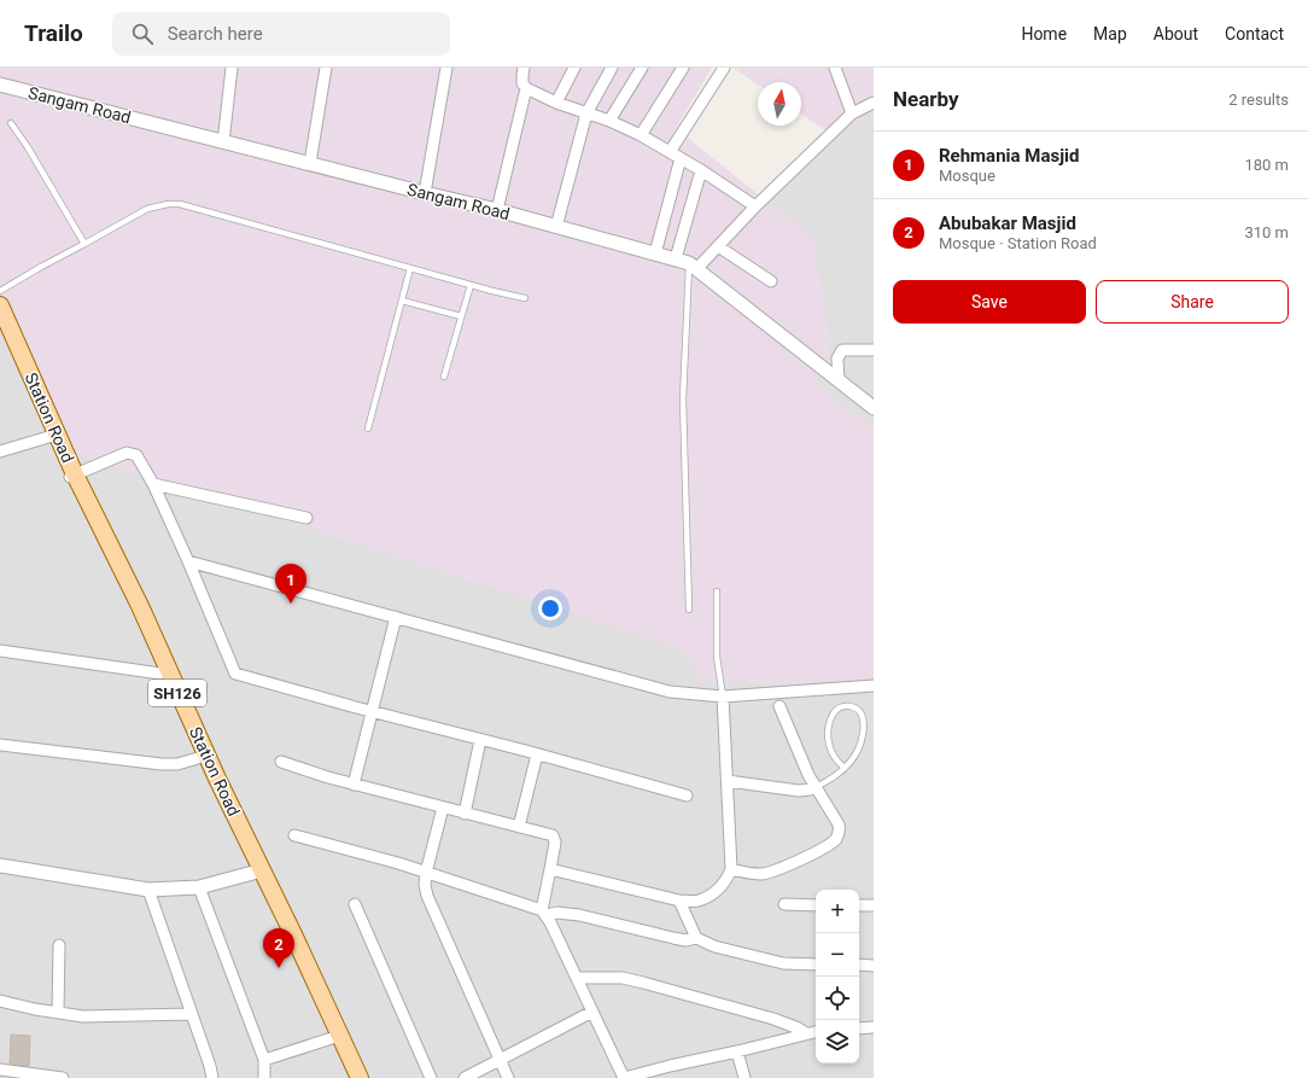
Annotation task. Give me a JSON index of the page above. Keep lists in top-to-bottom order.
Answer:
{
  "streets": {
    "main road": ["Station Road", "SH126"],
    "street": ["Sangam Road"]
  },
  "north": "top",
  "page": {
    "header": "Trailo",
    "search": "Search here",
    "nav": [
      "Home",
      "Map",
      "About",
      "Contact"
    ],
    "heading": ["Nearby", "2 results"],
    "list": [
      {
        "mark": "1",
        "name": "Rehmania Masjid",
        "note": "Mosque",
        "value": "180 m"
      },
      {
        "mark": "2",
        "name": "Abubakar Masjid",
        "note": "Mosque · Station Road",
        "value": "310 m"
      }
    ],
    "buttons": ["Save", "Share"],
    "pins": ["1", "2"],
    "map_buttons": ["+", "−"]
  }
}
